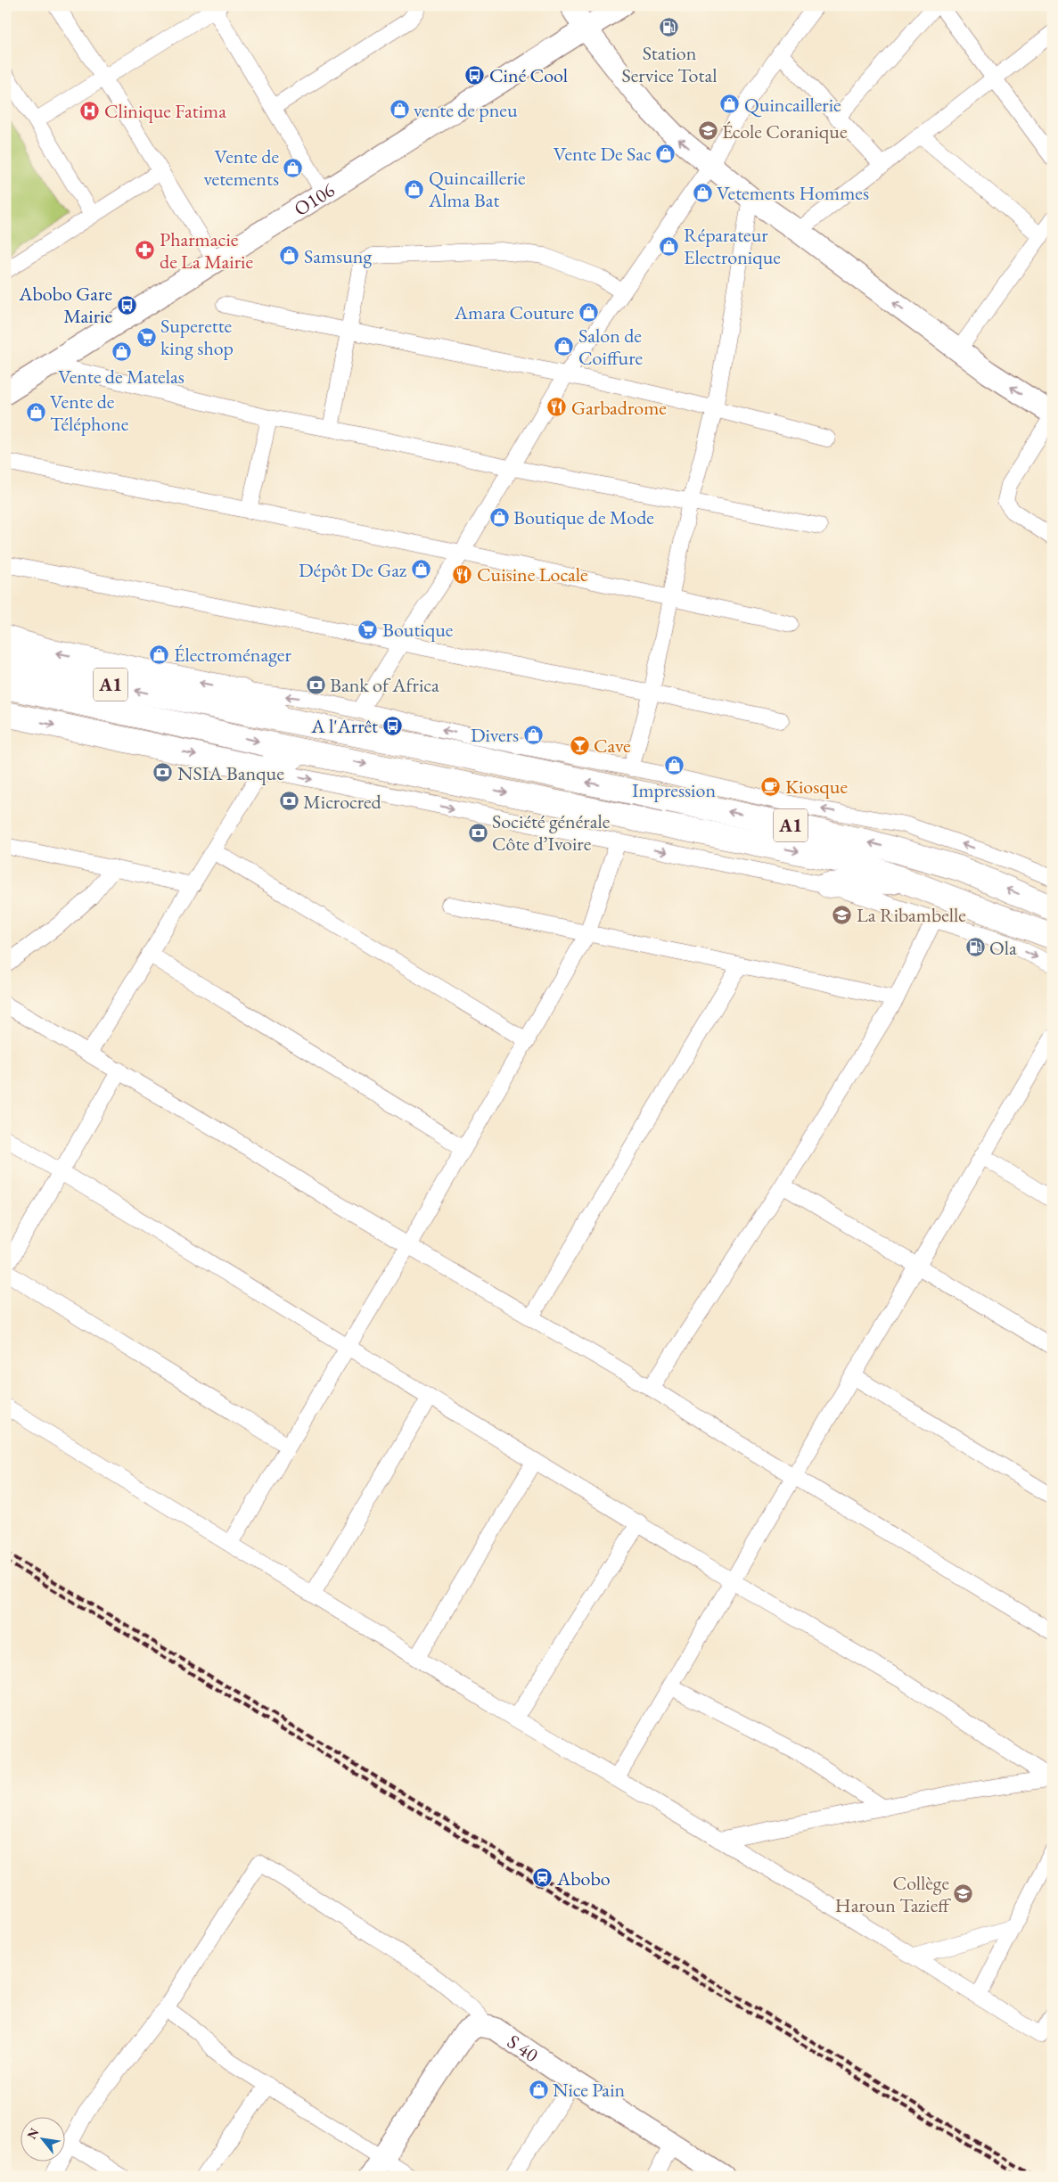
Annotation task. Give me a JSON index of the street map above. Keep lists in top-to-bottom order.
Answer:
{
  "streets": {
    "main road": ["A1"],
    "street": ["O106", "S 40"]
  },
  "places": {
    "fuel station": ["Station Service Total", "Ola"],
    "bus stop": ["Ciné Cool", "Abobo Gare Mairie", "A l'Arrêt"],
    "shop": [
      "Quincaillerie",
      "vente de pneu",
      "Vente De Sac",
      "Vente de vetements",
      "Quincaillerie Alma Bat",
      "Vetements Hommes",
      "Réparateur Electronique",
      "Samsung",
      "Amara Couture",
      "Salon de Coiffure",
      "Vente de Matelas",
      "Vente de Téléphone",
      "Boutique de Mode",
      "Dépôt De Gaz",
      "Électroménager",
      "Divers",
      "Impression",
      "Nice Pain"
    ],
    "hospital": ["Clinique Fatima"],
    "school or university": ["École Coranique", "La Ribambelle", "Collège Haroun Tazieff"],
    "pharmacy": ["Pharmacie de La Mairie"],
    "supermarket": ["Superette king shop", "Boutique"],
    "restaurant": ["Garbadrome", "Cuisine Locale"],
    "bank": [
      "Bank of Africa",
      "NSIA Banque",
      "Microcred",
      "Société générale Côte d’Ivoire"
    ],
    "bar": ["Cave"],
    "cafe": ["Kiosque"],
    "station": ["Abobo"]
  },
  "north": "top left"
}
